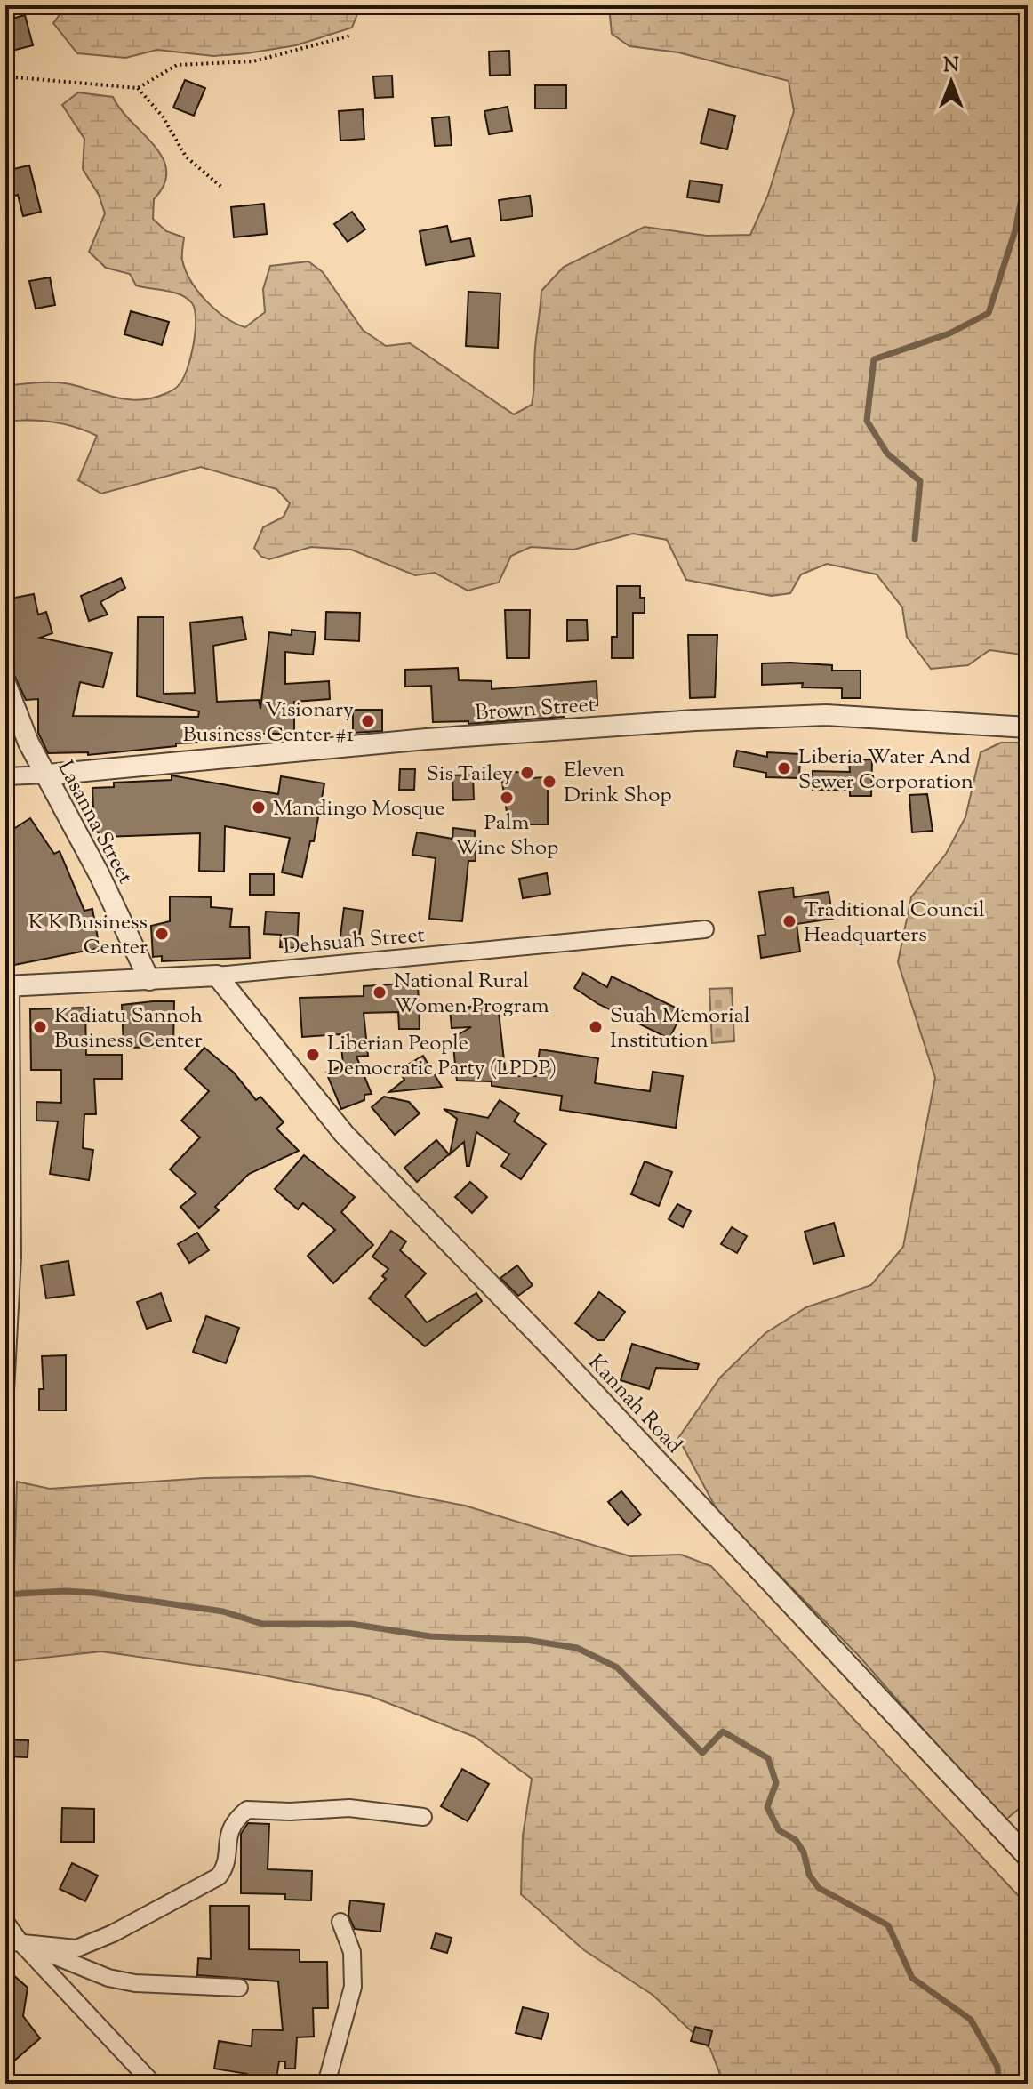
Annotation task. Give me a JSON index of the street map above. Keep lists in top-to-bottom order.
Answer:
{
  "streets": {
    "street": [
      "Brown Street",
      "Lasanna Street",
      "Dehsuah Street",
      "Kannah Road"
    ]
  },
  "crossings": [
    ["Brown Street", "Lasanna Street"],
    ["Lasanna Street", "Dehsuah Street"],
    ["Dehsuah Street", "Kannah Road"]
  ],
  "places": [
    "Visionary Business Center #1",
    "Liberia Water And Sewer Corporation",
    "Sis Tailey",
    "Eleven Drink Shop",
    "Palm Wine Shop",
    "Mandingo Mosque",
    "Traditional Council Headquarters",
    "K K Business Center",
    "National Rural Women Program",
    "Kadiatu Sannoh Business Center",
    "Suah Memorial Institution",
    "Liberian People Democratic Party (LPDP)"
  ],
  "north": "top"
}
